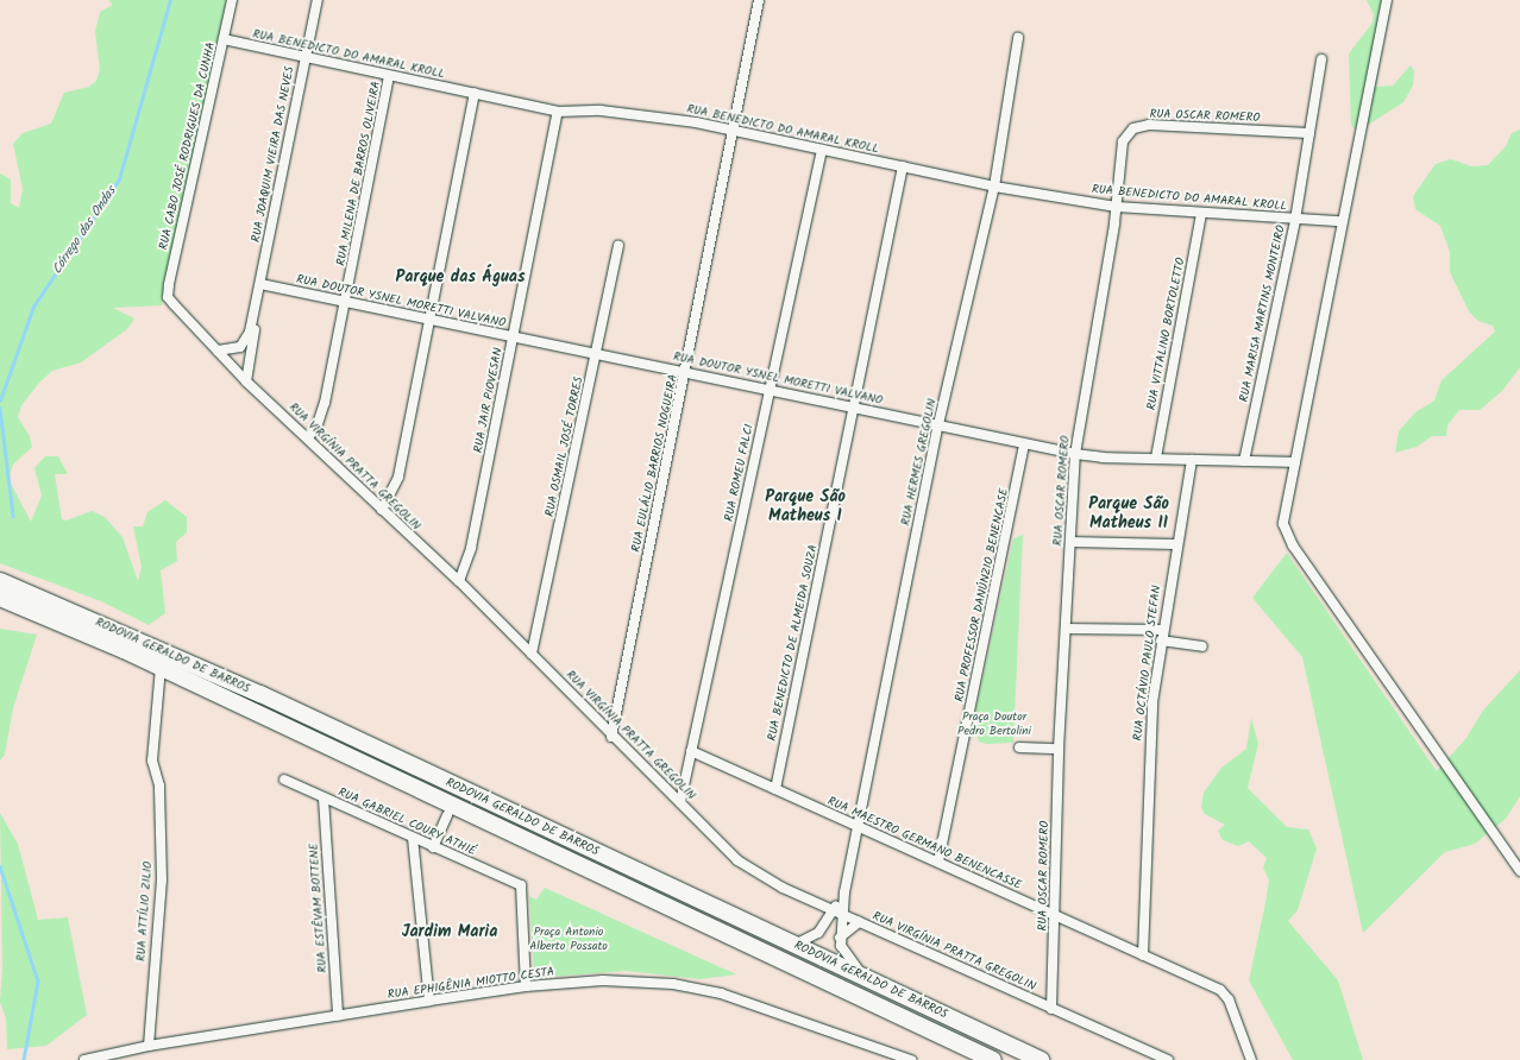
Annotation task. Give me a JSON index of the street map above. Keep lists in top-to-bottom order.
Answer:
{
  "streets": {
    "highway": ["RODOVIA GERALDO DE BARROS"],
    "street": [
      "RUA BENEDICTO DO AMARAL KROLL",
      "RUA OSCAR ROMERO",
      "RUA CABO JOSÉ RODRIGUES DA CUNHA",
      "RUA JOAQUIM VIEIRA DAS NEVES",
      "RUA MILENA DE BARROS OLIVEIRA",
      "RUA DOUTOR YSNEL MORETTI VALVANO",
      "RUA MARISA MARTINS MONTEIRO",
      "RUA VITTALINO BORTOLETTO",
      "RUA JAIR PIOVESAN",
      "RUA OSMAIL JOSÉ TORRES",
      "RUA HERMES GREGOLIN",
      "RUA EULÁLIO BARRIOS NOGUEIRA",
      "RUA VIRGÍNIA PRATTA GREGOLIN",
      "RUA ROMEU FALCI",
      "RUA PROFESSOR DANÚNZIO BENENCASE",
      "RUA BENEDICTO DE ALMEIDA SOUZA",
      "RUA OCTÁVIO PAULO STEFAN",
      "RUA GABRIEL COURY ATHIÉ",
      "RUA MAESTRO GERMANO BENENCASSE",
      "RUA ESTÊVAM BOTTENE",
      "RUA ATTÍLIO ZILIO",
      "RUA EPHIGÊNIA MIOTTO CESTA"
    ]
  },
  "crossings": [
    ["RUA BENEDICTO DO AMARAL KROLL", "RUA OSCAR ROMERO"],
    ["RUA BENEDICTO DO AMARAL KROLL", "RUA CABO JOSÉ RODRIGUES DA CUNHA"],
    ["RUA BENEDICTO DO AMARAL KROLL", "RUA JOAQUIM VIEIRA DAS NEVES"],
    ["RUA BENEDICTO DO AMARAL KROLL", "RUA MILENA DE BARROS OLIVEIRA"],
    ["RUA BENEDICTO DO AMARAL KROLL", "RUA MARISA MARTINS MONTEIRO"],
    ["RUA BENEDICTO DO AMARAL KROLL", "RUA VITTALINO BORTOLETTO"],
    ["RUA BENEDICTO DO AMARAL KROLL", "RUA JAIR PIOVESAN"],
    ["RUA BENEDICTO DO AMARAL KROLL", "RUA HERMES GREGOLIN"],
    ["RUA BENEDICTO DO AMARAL KROLL", "RUA EULÁLIO BARRIOS NOGUEIRA"],
    ["RUA BENEDICTO DO AMARAL KROLL", "RUA ROMEU FALCI"],
    ["RUA BENEDICTO DO AMARAL KROLL", "RUA BENEDICTO DE ALMEIDA SOUZA"],
    ["RUA OSCAR ROMERO", "RUA DOUTOR YSNEL MORETTI VALVANO"],
    ["RUA OSCAR ROMERO", "RUA MARISA MARTINS MONTEIRO"],
    ["RUA OSCAR ROMERO", "RUA VIRGÍNIA PRATTA GREGOLIN"],
    ["RUA OSCAR ROMERO", "RUA MAESTRO GERMANO BENENCASSE"],
    ["RUA CABO JOSÉ RODRIGUES DA CUNHA", "RUA VIRGÍNIA PRATTA GREGOLIN"],
    ["RUA JOAQUIM VIEIRA DAS NEVES", "RUA DOUTOR YSNEL MORETTI VALVANO"],
    ["RUA JOAQUIM VIEIRA DAS NEVES", "RUA VIRGÍNIA PRATTA GREGOLIN"],
    ["RUA MILENA DE BARROS OLIVEIRA", "RUA DOUTOR YSNEL MORETTI VALVANO"],
    ["RUA MILENA DE BARROS OLIVEIRA", "RUA VIRGÍNIA PRATTA GREGOLIN"],
    ["RUA DOUTOR YSNEL MORETTI VALVANO", "RUA MARISA MARTINS MONTEIRO"],
    ["RUA DOUTOR YSNEL MORETTI VALVANO", "RUA VITTALINO BORTOLETTO"],
    ["RUA DOUTOR YSNEL MORETTI VALVANO", "RUA JAIR PIOVESAN"],
    ["RUA DOUTOR YSNEL MORETTI VALVANO", "RUA OSMAIL JOSÉ TORRES"],
    ["RUA DOUTOR YSNEL MORETTI VALVANO", "RUA HERMES GREGOLIN"],
    ["RUA DOUTOR YSNEL MORETTI VALVANO", "RUA EULÁLIO BARRIOS NOGUEIRA"],
    ["RUA DOUTOR YSNEL MORETTI VALVANO", "RUA ROMEU FALCI"],
    ["RUA DOUTOR YSNEL MORETTI VALVANO", "RUA PROFESSOR DANÚNZIO BENENCASE"],
    ["RUA DOUTOR YSNEL MORETTI VALVANO", "RUA BENEDICTO DE ALMEIDA SOUZA"],
    ["RUA DOUTOR YSNEL MORETTI VALVANO", "RUA OCTÁVIO PAULO STEFAN"],
    ["RUA JAIR PIOVESAN", "RUA VIRGÍNIA PRATTA GREGOLIN"],
    ["RUA OSMAIL JOSÉ TORRES", "RUA VIRGÍNIA PRATTA GREGOLIN"],
    ["RUA HERMES GREGOLIN", "RUA VIRGÍNIA PRATTA GREGOLIN"],
    ["RUA HERMES GREGOLIN", "RODOVIA GERALDO DE BARROS"],
    ["RUA HERMES GREGOLIN", "RUA MAESTRO GERMANO BENENCASSE"],
    ["RUA EULÁLIO BARRIOS NOGUEIRA", "RUA VIRGÍNIA PRATTA GREGOLIN"],
    ["RUA VIRGÍNIA PRATTA GREGOLIN", "RUA ROMEU FALCI"],
    ["RUA ROMEU FALCI", "RUA MAESTRO GERMANO BENENCASSE"],
    ["RUA PROFESSOR DANÚNZIO BENENCASE", "RUA MAESTRO GERMANO BENENCASSE"],
    ["RUA BENEDICTO DE ALMEIDA SOUZA", "RUA MAESTRO GERMANO BENENCASSE"],
    ["RODOVIA GERALDO DE BARROS", "RUA ATTÍLIO ZILIO"],
    ["RUA OCTÁVIO PAULO STEFAN", "RUA MAESTRO GERMANO BENENCASSE"],
    ["RUA GABRIEL COURY ATHIÉ", "RUA ESTÊVAM BOTTENE"],
    ["RUA GABRIEL COURY ATHIÉ", "RUA EPHIGÊNIA MIOTTO CESTA"],
    ["RUA ESTÊVAM BOTTENE", "RUA EPHIGÊNIA MIOTTO CESTA"],
    ["RUA ATTÍLIO ZILIO", "RUA EPHIGÊNIA MIOTTO CESTA"]
  ],
  "districts": [
    "Parque das Águas",
    "Parque São Matheus I",
    "Parque São Matheus II",
    "Jardim Maria"
  ],
  "water": ["Córrego das Ondas"],
  "parks": ["Praça Doutor Pedro Bertolini", "Praça Antonio Alberto Possato"]
}
